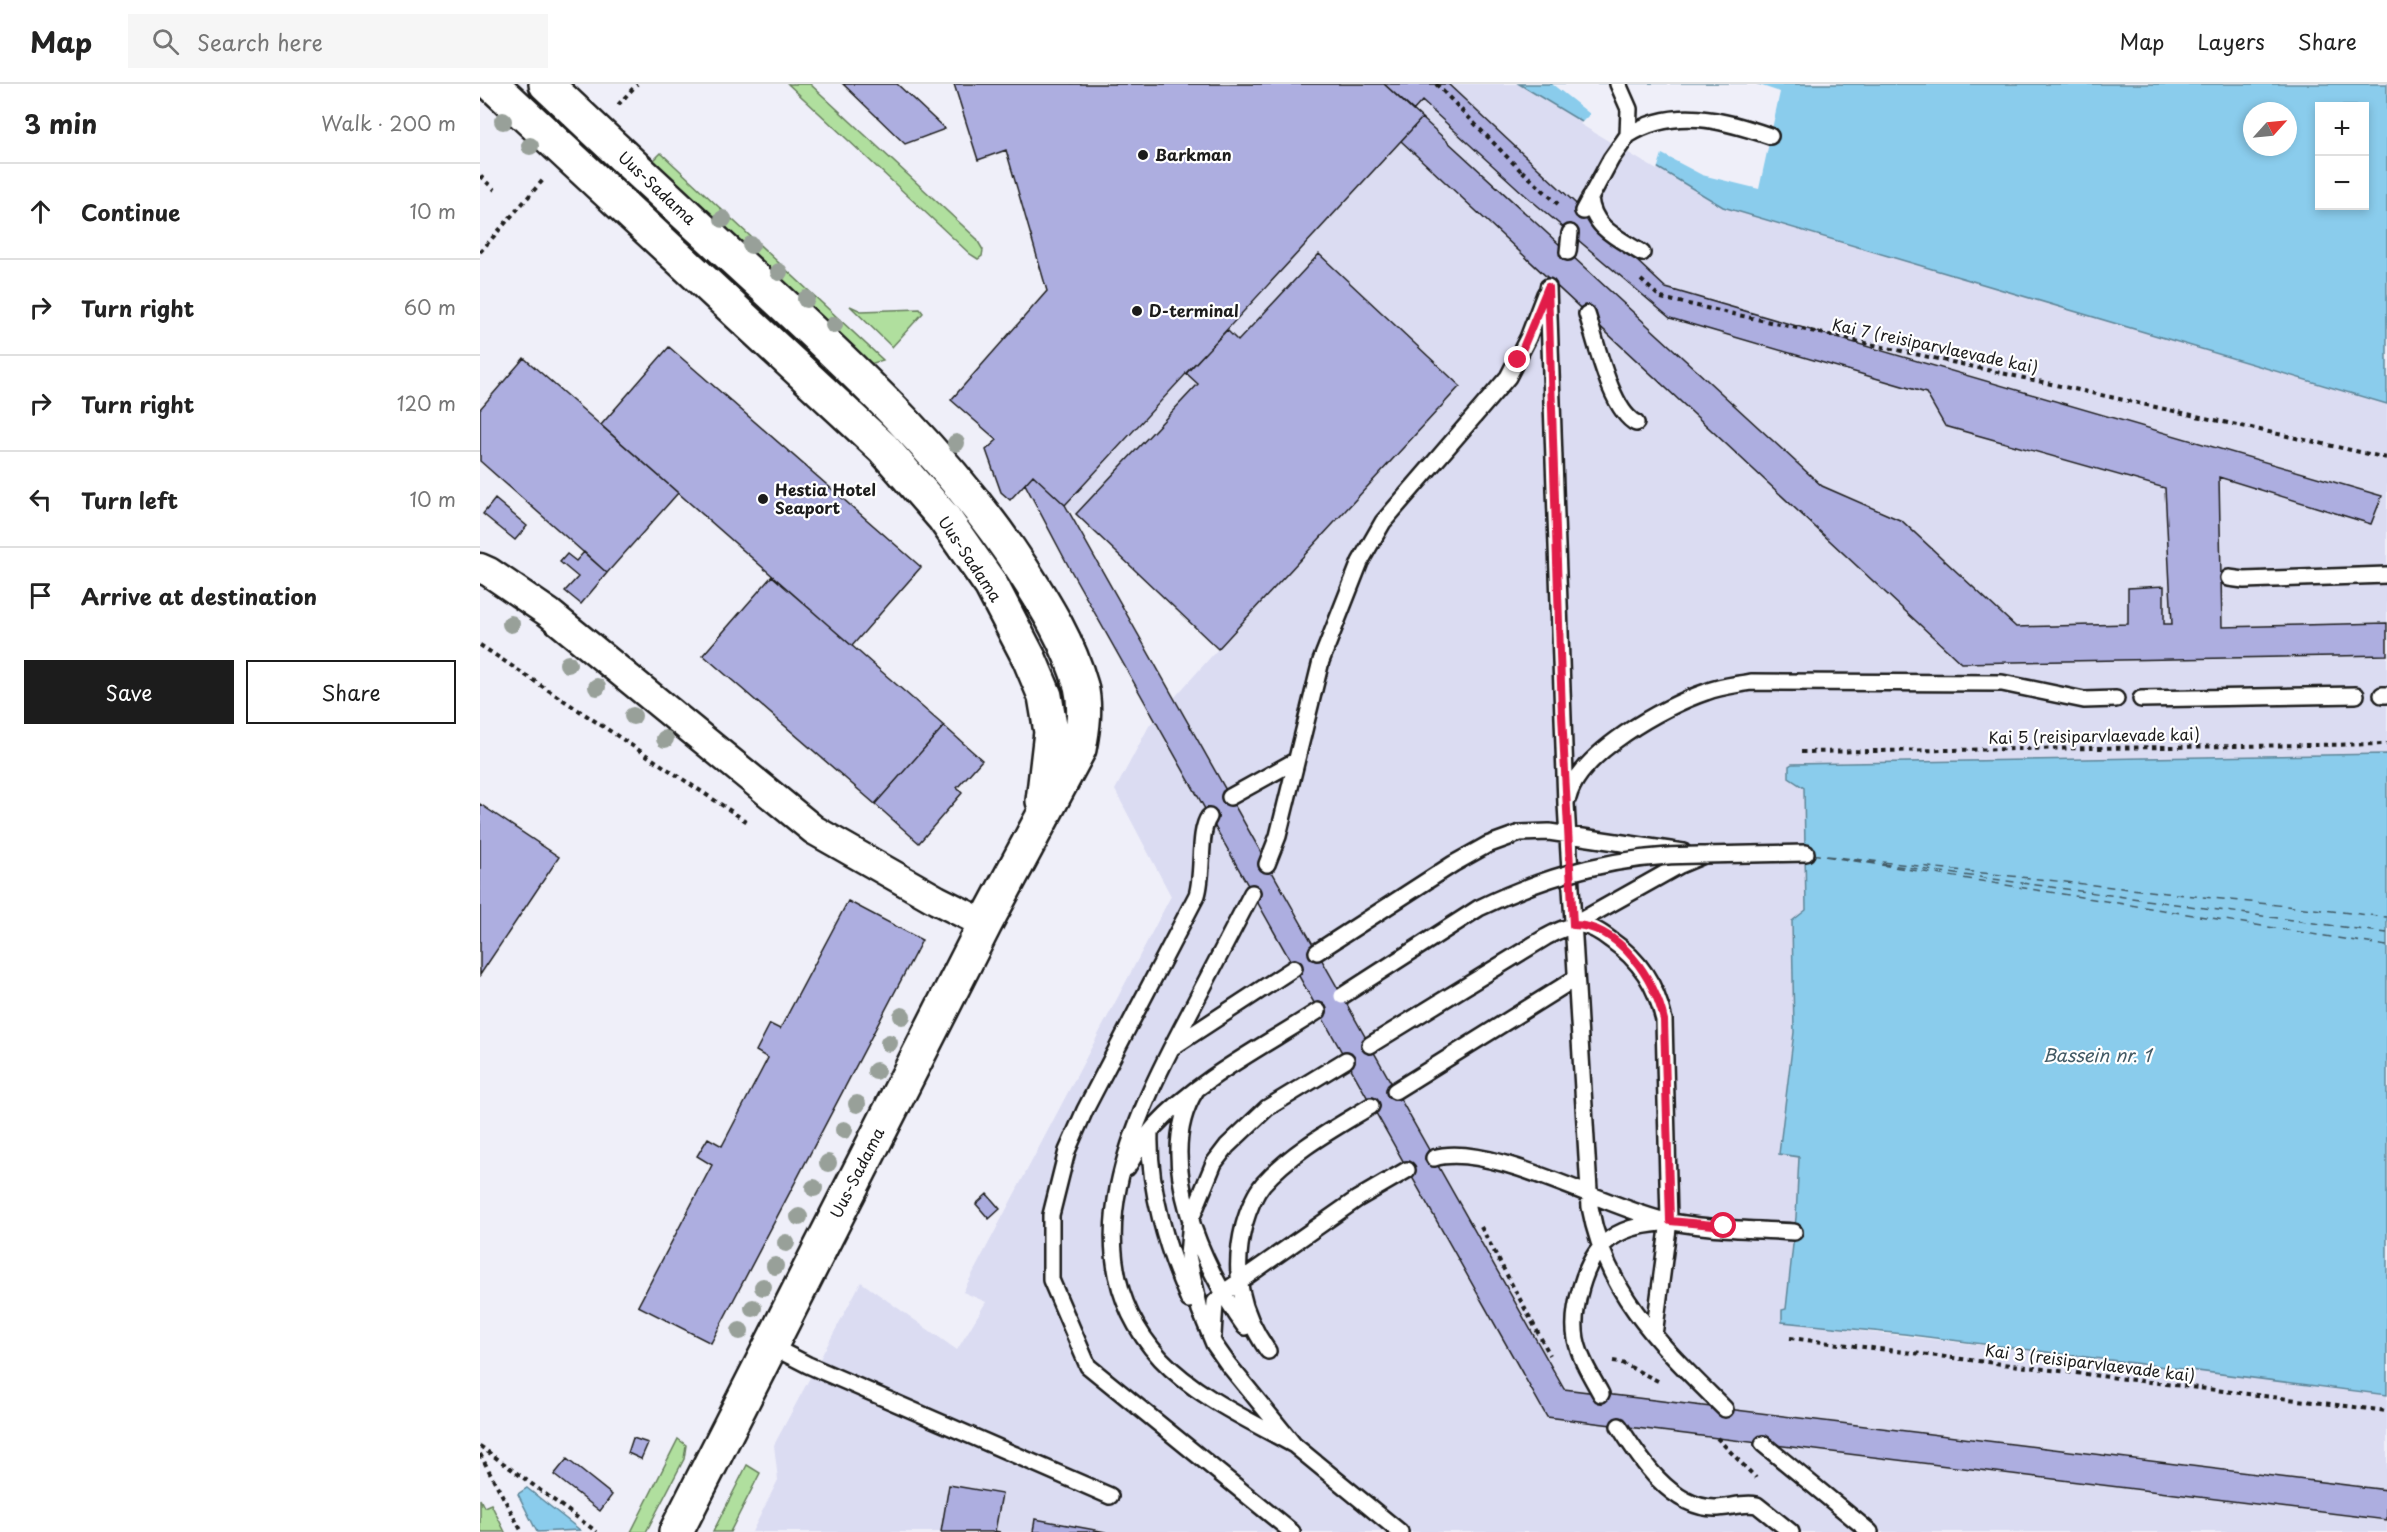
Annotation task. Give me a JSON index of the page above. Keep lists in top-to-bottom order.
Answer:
{
  "streets": {
    "street": ["Uus-Sadama"],
    "path": ["Kai 7 (reisiparvlaevade kai)", "Kai 5 (reisiparvlaevade kai)", "Kai 3 (reisiparvlaevade kai)"]
  },
  "water": ["Bassein nr. 1"],
  "places": ["Barkman", "D-terminal", "Hestia Hotel Seaport"],
  "north": "top right",
  "page": {
    "header": "Map",
    "search": "Search here",
    "nav": ["Map", "Layers", "Share"],
    "heading": ["3 min", "Walk · 200 m"],
    "map_buttons": ["+", "−"],
    "list": [
      ["Continue", "10 m"],
      ["Turn right", "60 m"],
      ["Turn right", "120 m"],
      ["Turn left", "10 m"],
      "Arrive at destination"
    ],
    "buttons": ["Save", "Share"]
  }
}
